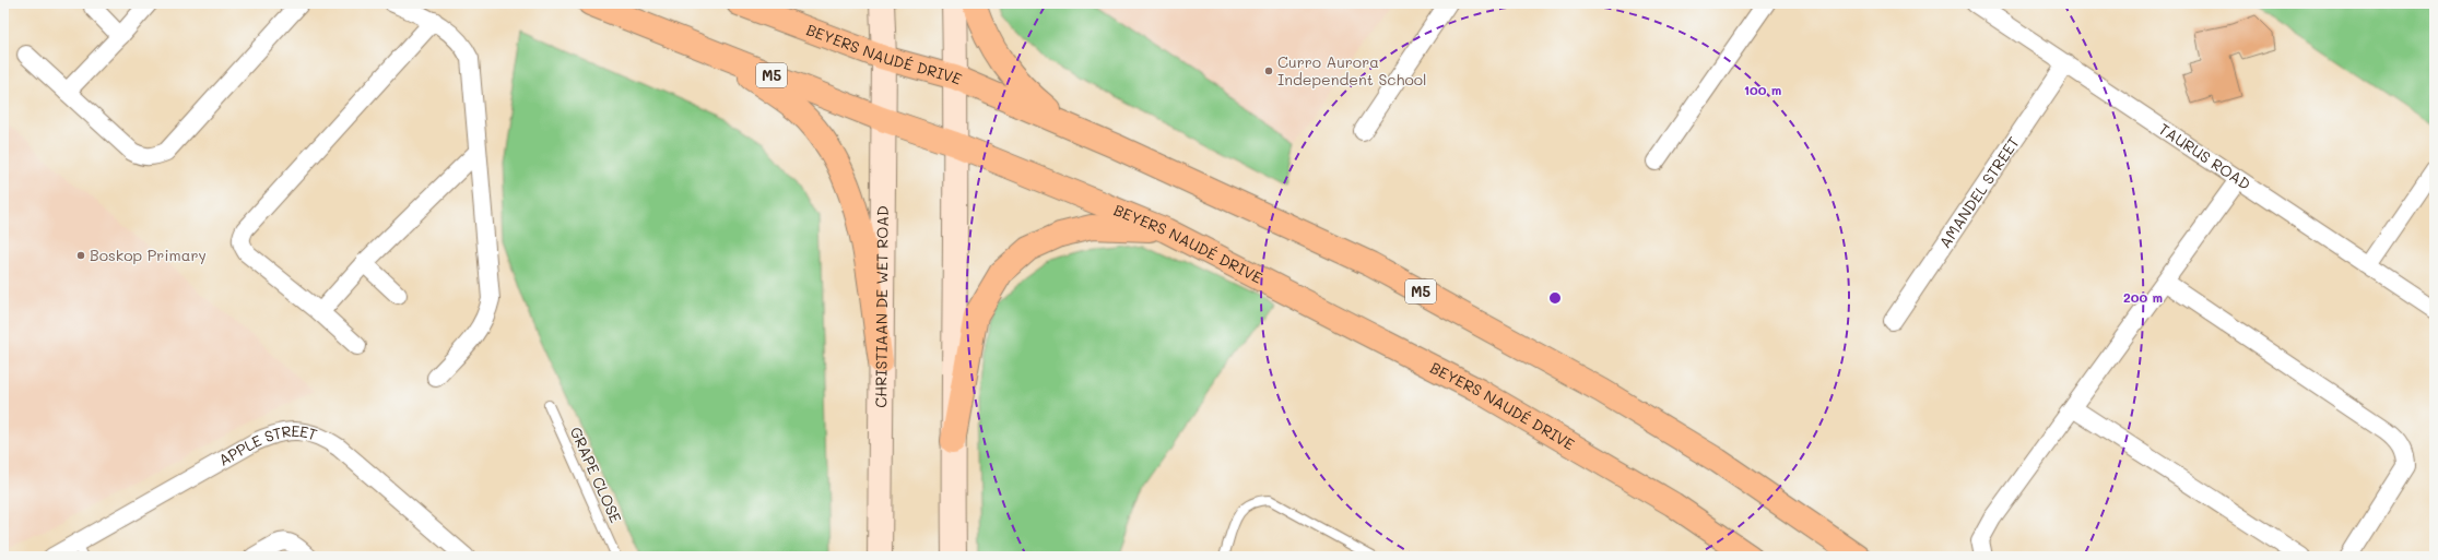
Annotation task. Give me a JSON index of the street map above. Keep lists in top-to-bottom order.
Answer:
{
  "streets": {
    "main road": ["BEYERS NAUDÉ DRIVE", "M5", "CHRISTIAAN DE WET ROAD"],
    "street": ["TAURUS ROAD", "AMANDEL STREET", "APPLE STREET"],
    "lane": ["GRAPE CLOSE"]
  },
  "crossings": [
    ["BEYERS NAUDÉ DRIVE", "CHRISTIAAN DE WET ROAD"],
    ["TAURUS ROAD", "AMANDEL STREET"]
  ],
  "places": ["Curro Aurora Independent School", "Boskop Primary"],
  "rings": ["100 m", "200 m"]
}
